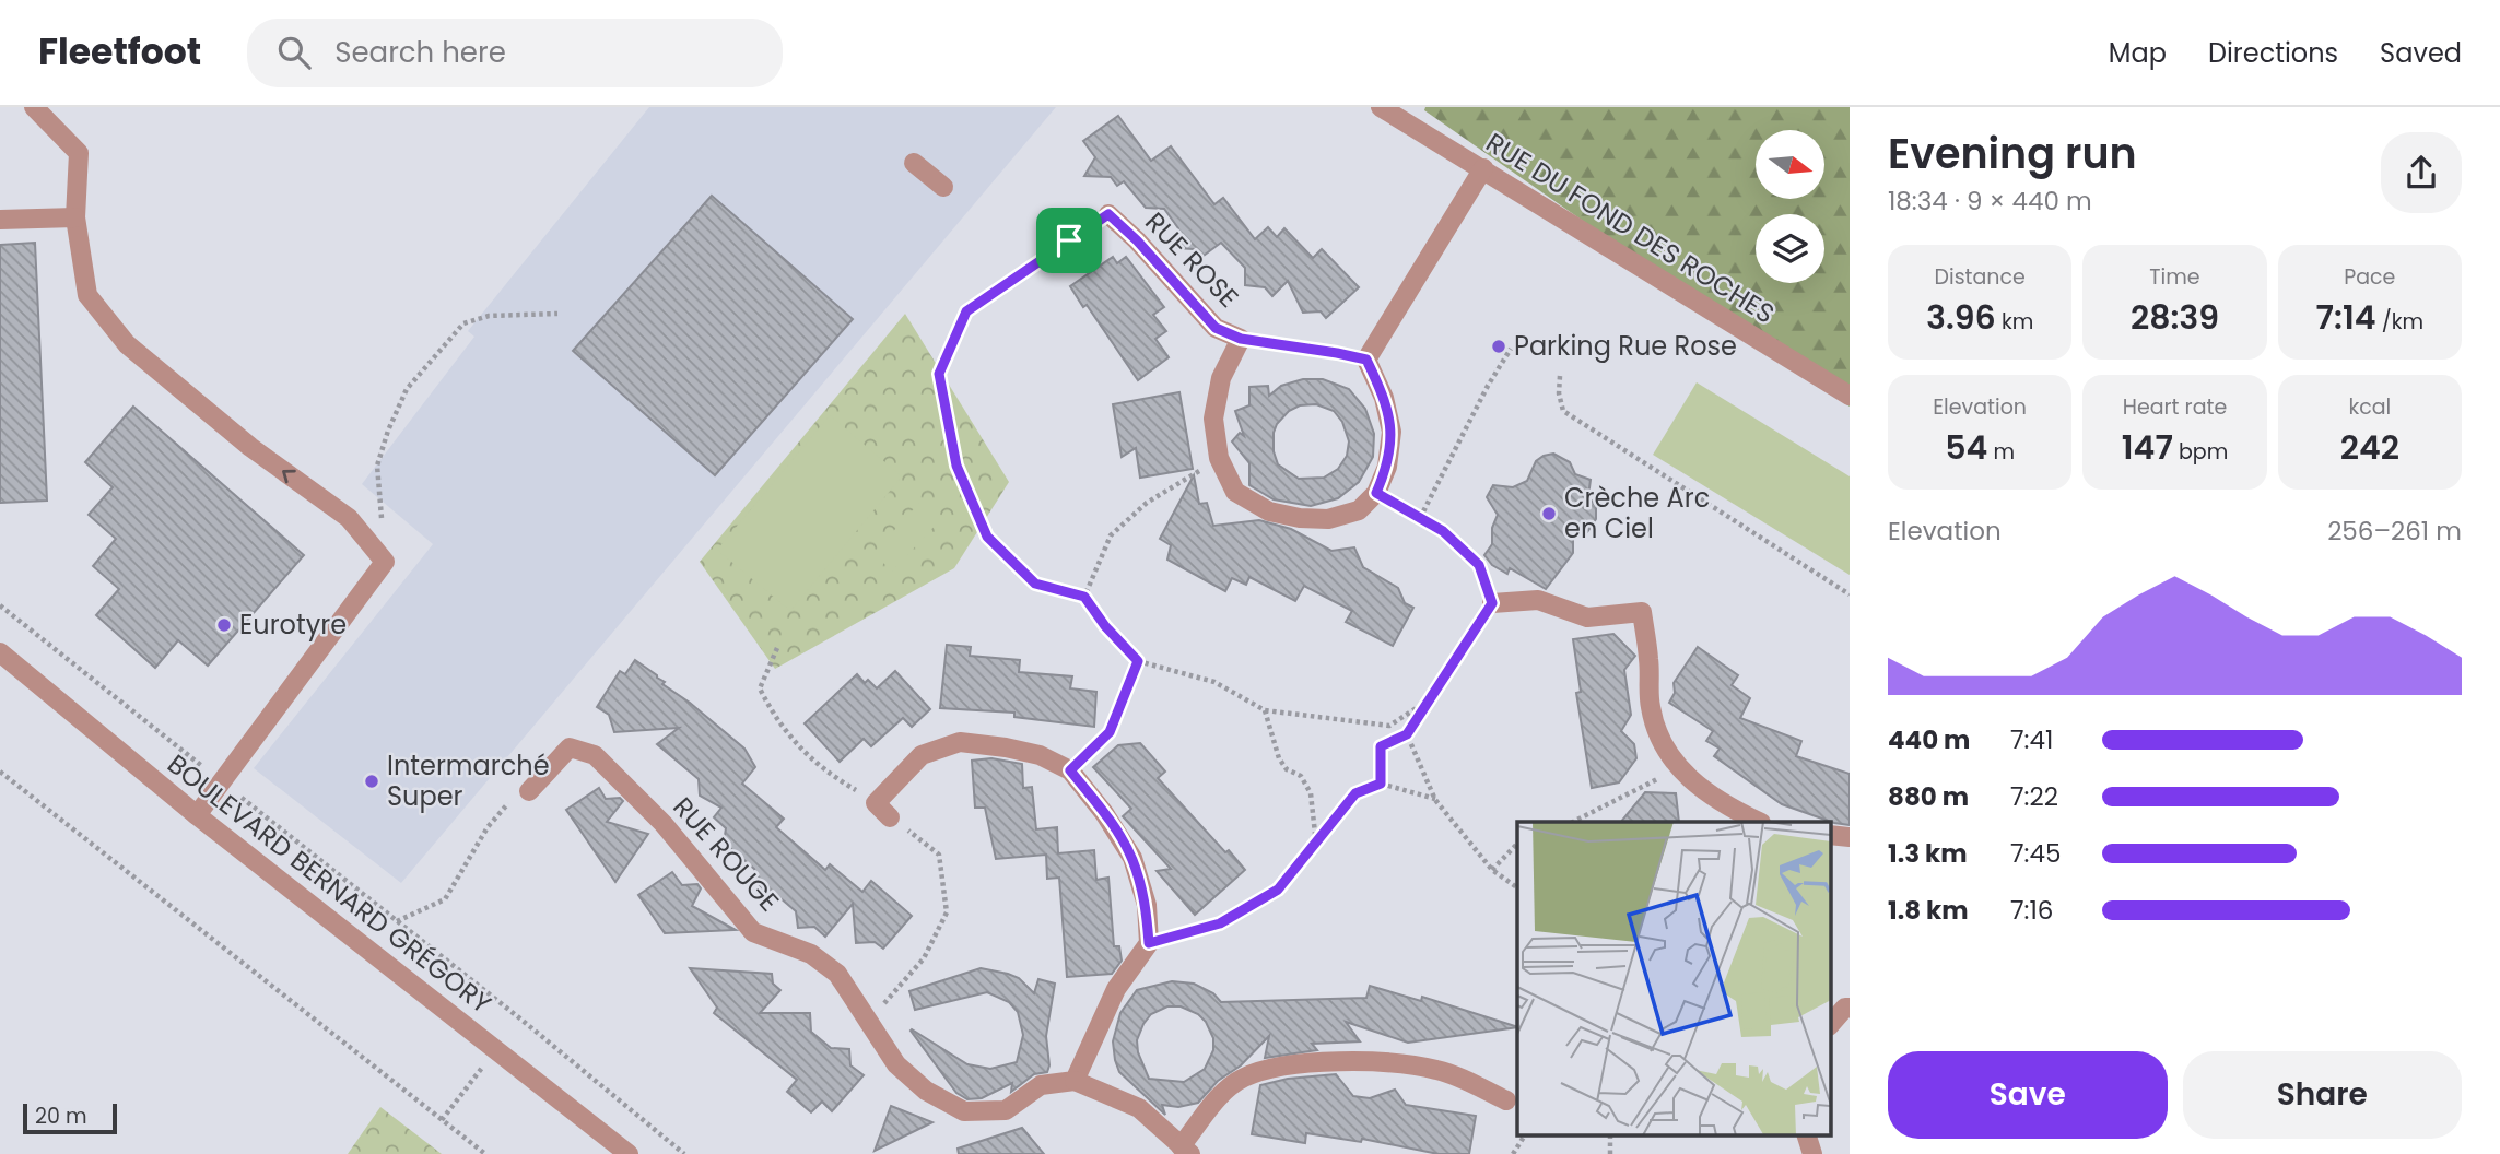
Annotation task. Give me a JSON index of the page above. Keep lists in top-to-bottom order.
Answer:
{
  "streets": {
    "street": [
      "RUE DU FOND DES ROCHES",
      "RUE ROSE",
      "RUE ROUGE",
      "BOULEVARD BERNARD GRÉGORY"
    ]
  },
  "places": [
    "Parking Rue Rose",
    "Crèche Arc en Ciel",
    "Eurotyre",
    "Intermarché Super"
  ],
  "scale_bar": "20 m",
  "north": "right",
  "page": {
    "header": "Fleetfoot",
    "search": "Search here",
    "nav": ["Map", "Directions", "Saved"],
    "heading": ["Evening run", "18:34 · 9 × 440 m"],
    "stats": [
      ["Distance", "3.96 km"],
      ["Time", "28:39"],
      ["Pace", "7:14 /km"],
      ["Elevation", "54 m"],
      ["Heart rate", "147 bpm"],
      ["kcal", "242"]
    ],
    "chart": ["Elevation", "256–261 m"],
    "list": [
      {
        "name": "440 m",
        "note": "7:41"
      },
      {
        "name": "880 m",
        "note": "7:22"
      },
      {
        "name": "1.3 km",
        "note": "7:45"
      },
      {
        "name": "1.8 km",
        "note": "7:16"
      }
    ],
    "buttons": ["Save", "Share"],
    "scale": "20 m"
  }
}
